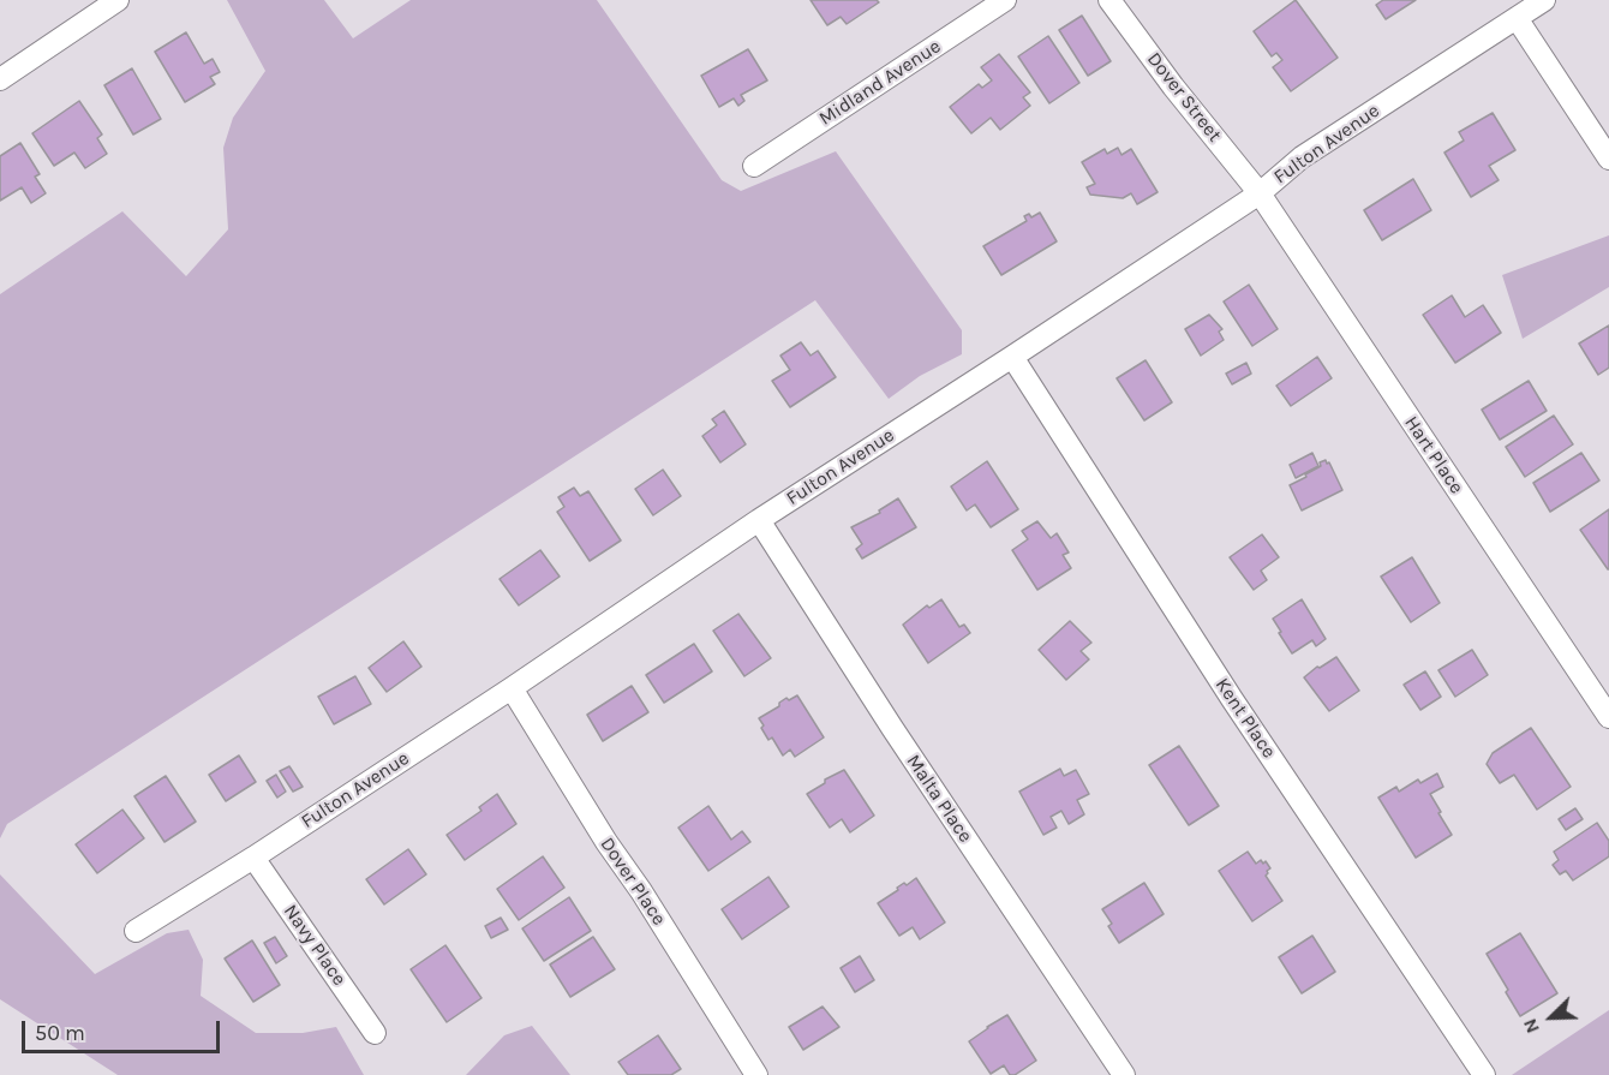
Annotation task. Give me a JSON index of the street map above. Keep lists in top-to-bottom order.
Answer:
{
  "streets": {
    "street": [
      "Midland Avenue",
      "Dover Street",
      "Fulton Avenue",
      "Hart Place",
      "Kent Place",
      "Malta Place",
      "Dover Place",
      "Navy Place"
    ]
  },
  "crossings": [
    ["Dover Street", "Fulton Avenue"],
    ["Dover Street", "Hart Place"],
    ["Fulton Avenue", "Hart Place"],
    ["Fulton Avenue", "Kent Place"],
    ["Fulton Avenue", "Malta Place"],
    ["Fulton Avenue", "Dover Place"],
    ["Fulton Avenue", "Navy Place"]
  ],
  "scale_bar": "50 m",
  "north": "bottom left"
}
